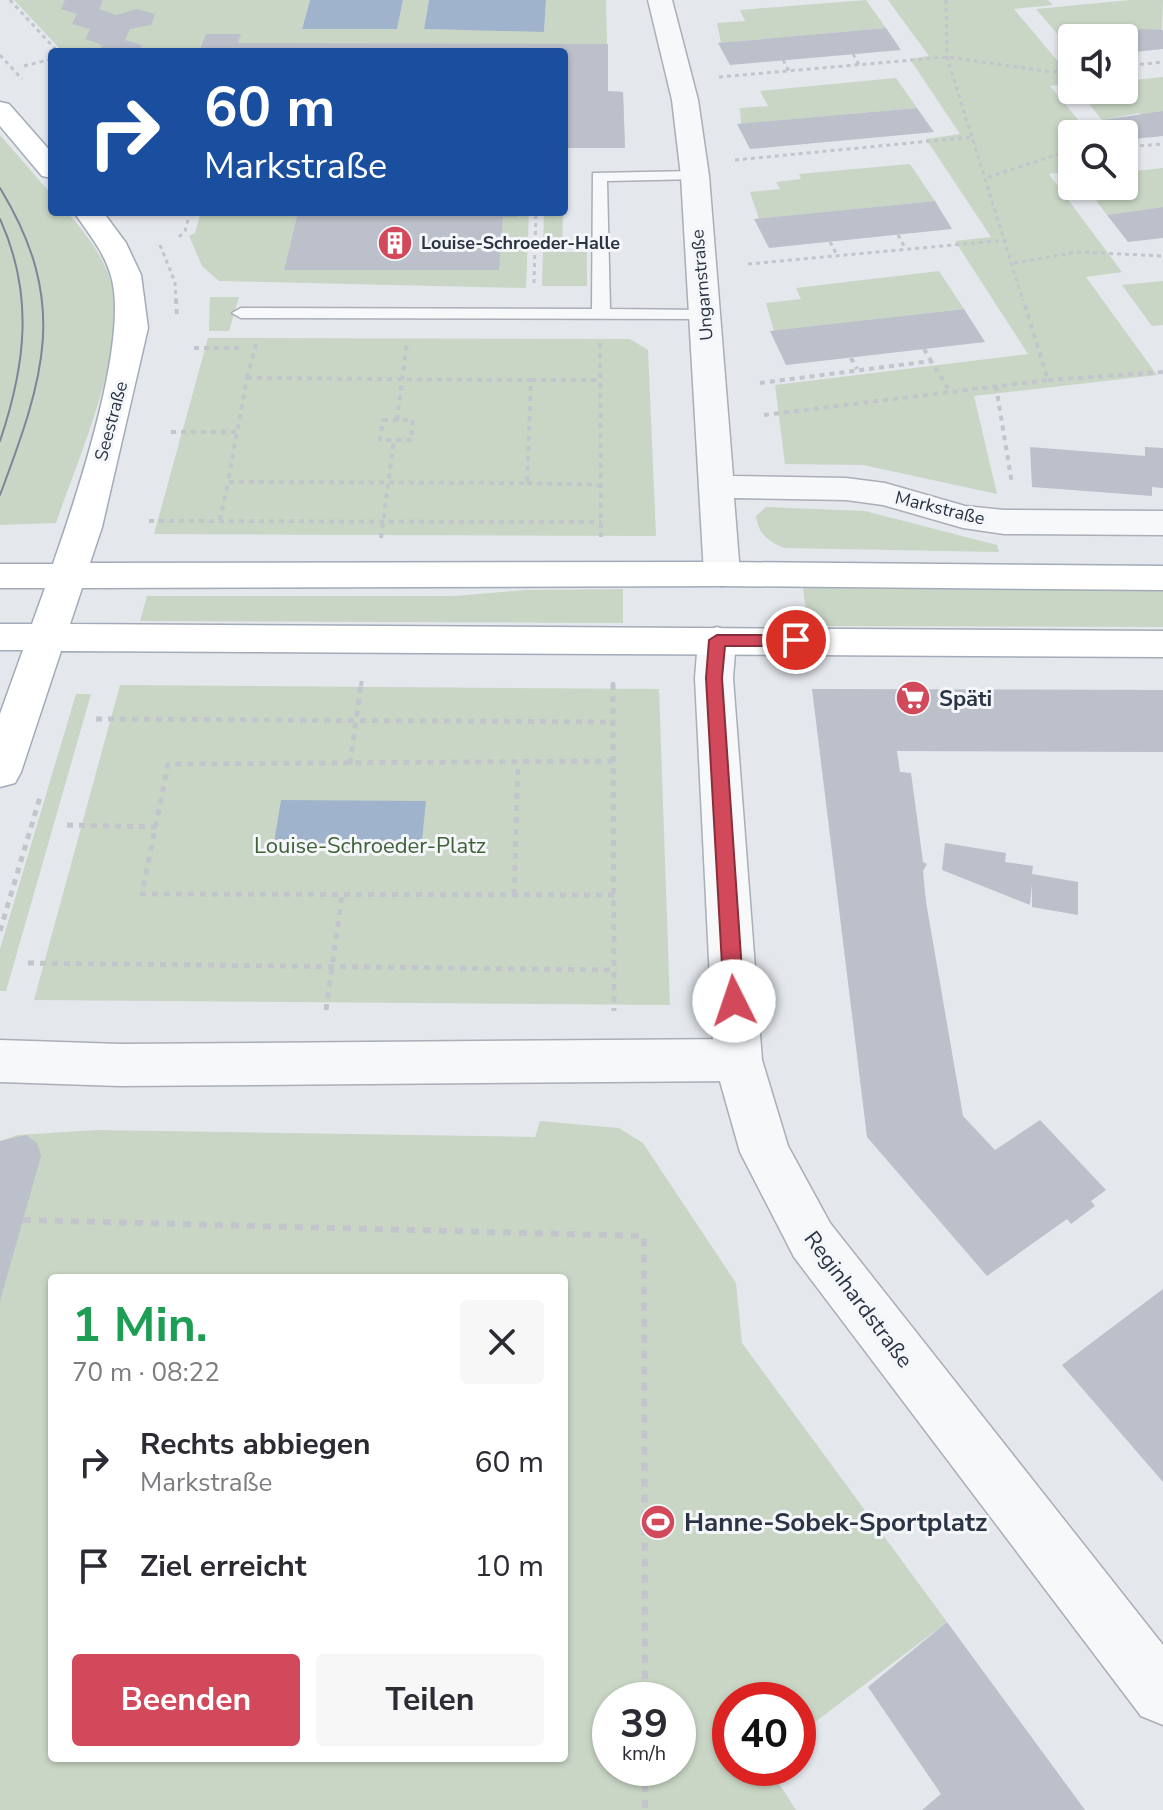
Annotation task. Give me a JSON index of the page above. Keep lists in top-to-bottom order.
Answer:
{
  "streets": {
    "main road": ["Seestraße"],
    "street": ["Ungarnstraße", "Markstraße", "Reginhardstraße"]
  },
  "crossings": [
    ["Ungarnstraße", "Markstraße"]
  ],
  "parks": ["Louise-Schroeder-Platz"],
  "places": {
    "building": ["Louise-Schroeder-Halle"],
    "supermarket": ["Späti"],
    "sports": ["Hanne-Sobek-Sportplatz"]
  },
  "page": {
    "turn": ["60 m", "Markstraße"],
    "heading": ["1 Min.", "70 m · 08:22"],
    "list": [
      {
        "name": "Rechts abbiegen",
        "note": "Markstraße",
        "value": "60 m"
      },
      {
        "name": "Ziel erreicht",
        "value": "10 m"
      }
    ],
    "buttons": ["Beenden", "Teilen"],
    "speed": "39 km/h",
    "limit": "40"
  }
}
